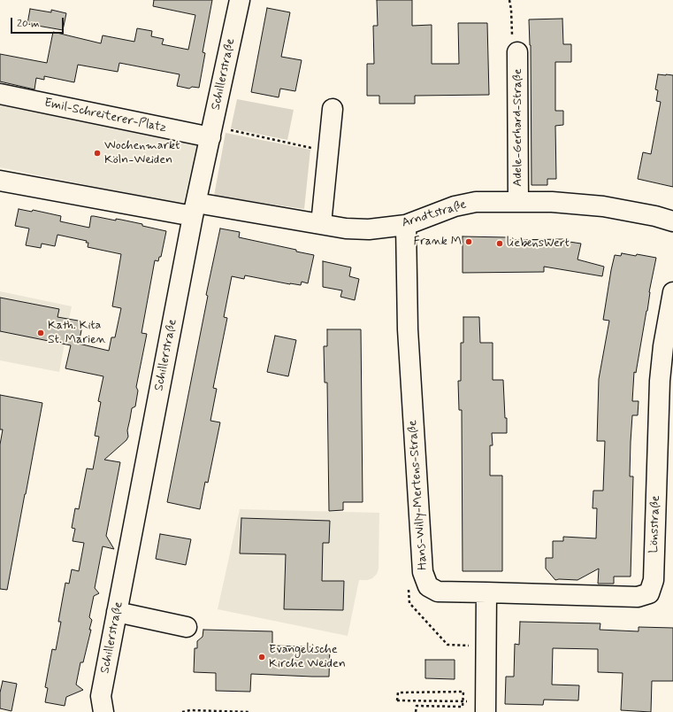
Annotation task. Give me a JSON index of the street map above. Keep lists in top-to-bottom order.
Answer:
{
  "streets": {
    "street": [
      "Schillerstraße",
      "Emil-Schreiterer-Platz",
      "Adele-Gerhard-Straße",
      "Arndtstraße",
      "Hans-Willy-Mertens-Straße",
      "Lönsstraße"
    ]
  },
  "crossings": [
    ["Schillerstraße", "Emil-Schreiterer-Platz"],
    ["Schillerstraße", "Arndtstraße"],
    ["Adele-Gerhard-Straße", "Arndtstraße"],
    ["Arndtstraße", "Hans-Willy-Mertens-Straße"],
    ["Hans-Willy-Mertens-Straße", "Lönsstraße"]
  ],
  "places": [
    "Wochenmarkt Köln-Weiden",
    "Frank M",
    "liebensWert",
    "Kath. Kita St. Marien",
    "Evangelische Kirche Weiden"
  ],
  "scale_bar": "20 m"
}
